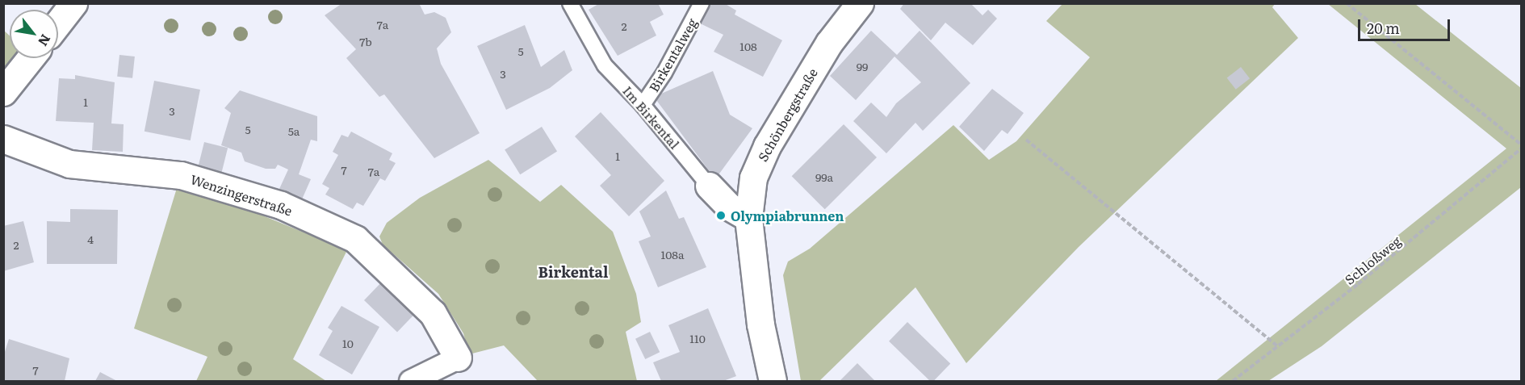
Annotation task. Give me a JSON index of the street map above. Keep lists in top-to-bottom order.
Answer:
{
  "streets": {
    "street": ["Schönbergstraße", "Im Birkental", "Wenzingerstraße"],
    "lane": ["Birkentalweg"],
    "path": ["Schloßweg"]
  },
  "crossings": [
    ["Birkentalweg", "Im Birkental"],
    ["Schönbergstraße", "Im Birkental"]
  ],
  "districts": ["Birkental"],
  "places": ["Olympiabrunnen"],
  "house_numbers": [
    "7a",
    "2",
    "7b",
    "108",
    "5",
    "99",
    "3",
    "1",
    "3",
    "5",
    "5a",
    "1",
    "7",
    "7a",
    "99a",
    "4",
    "2",
    "108a",
    "110",
    "10",
    "7"
  ],
  "scale_bar": "20 m",
  "north": "bottom right"
}
